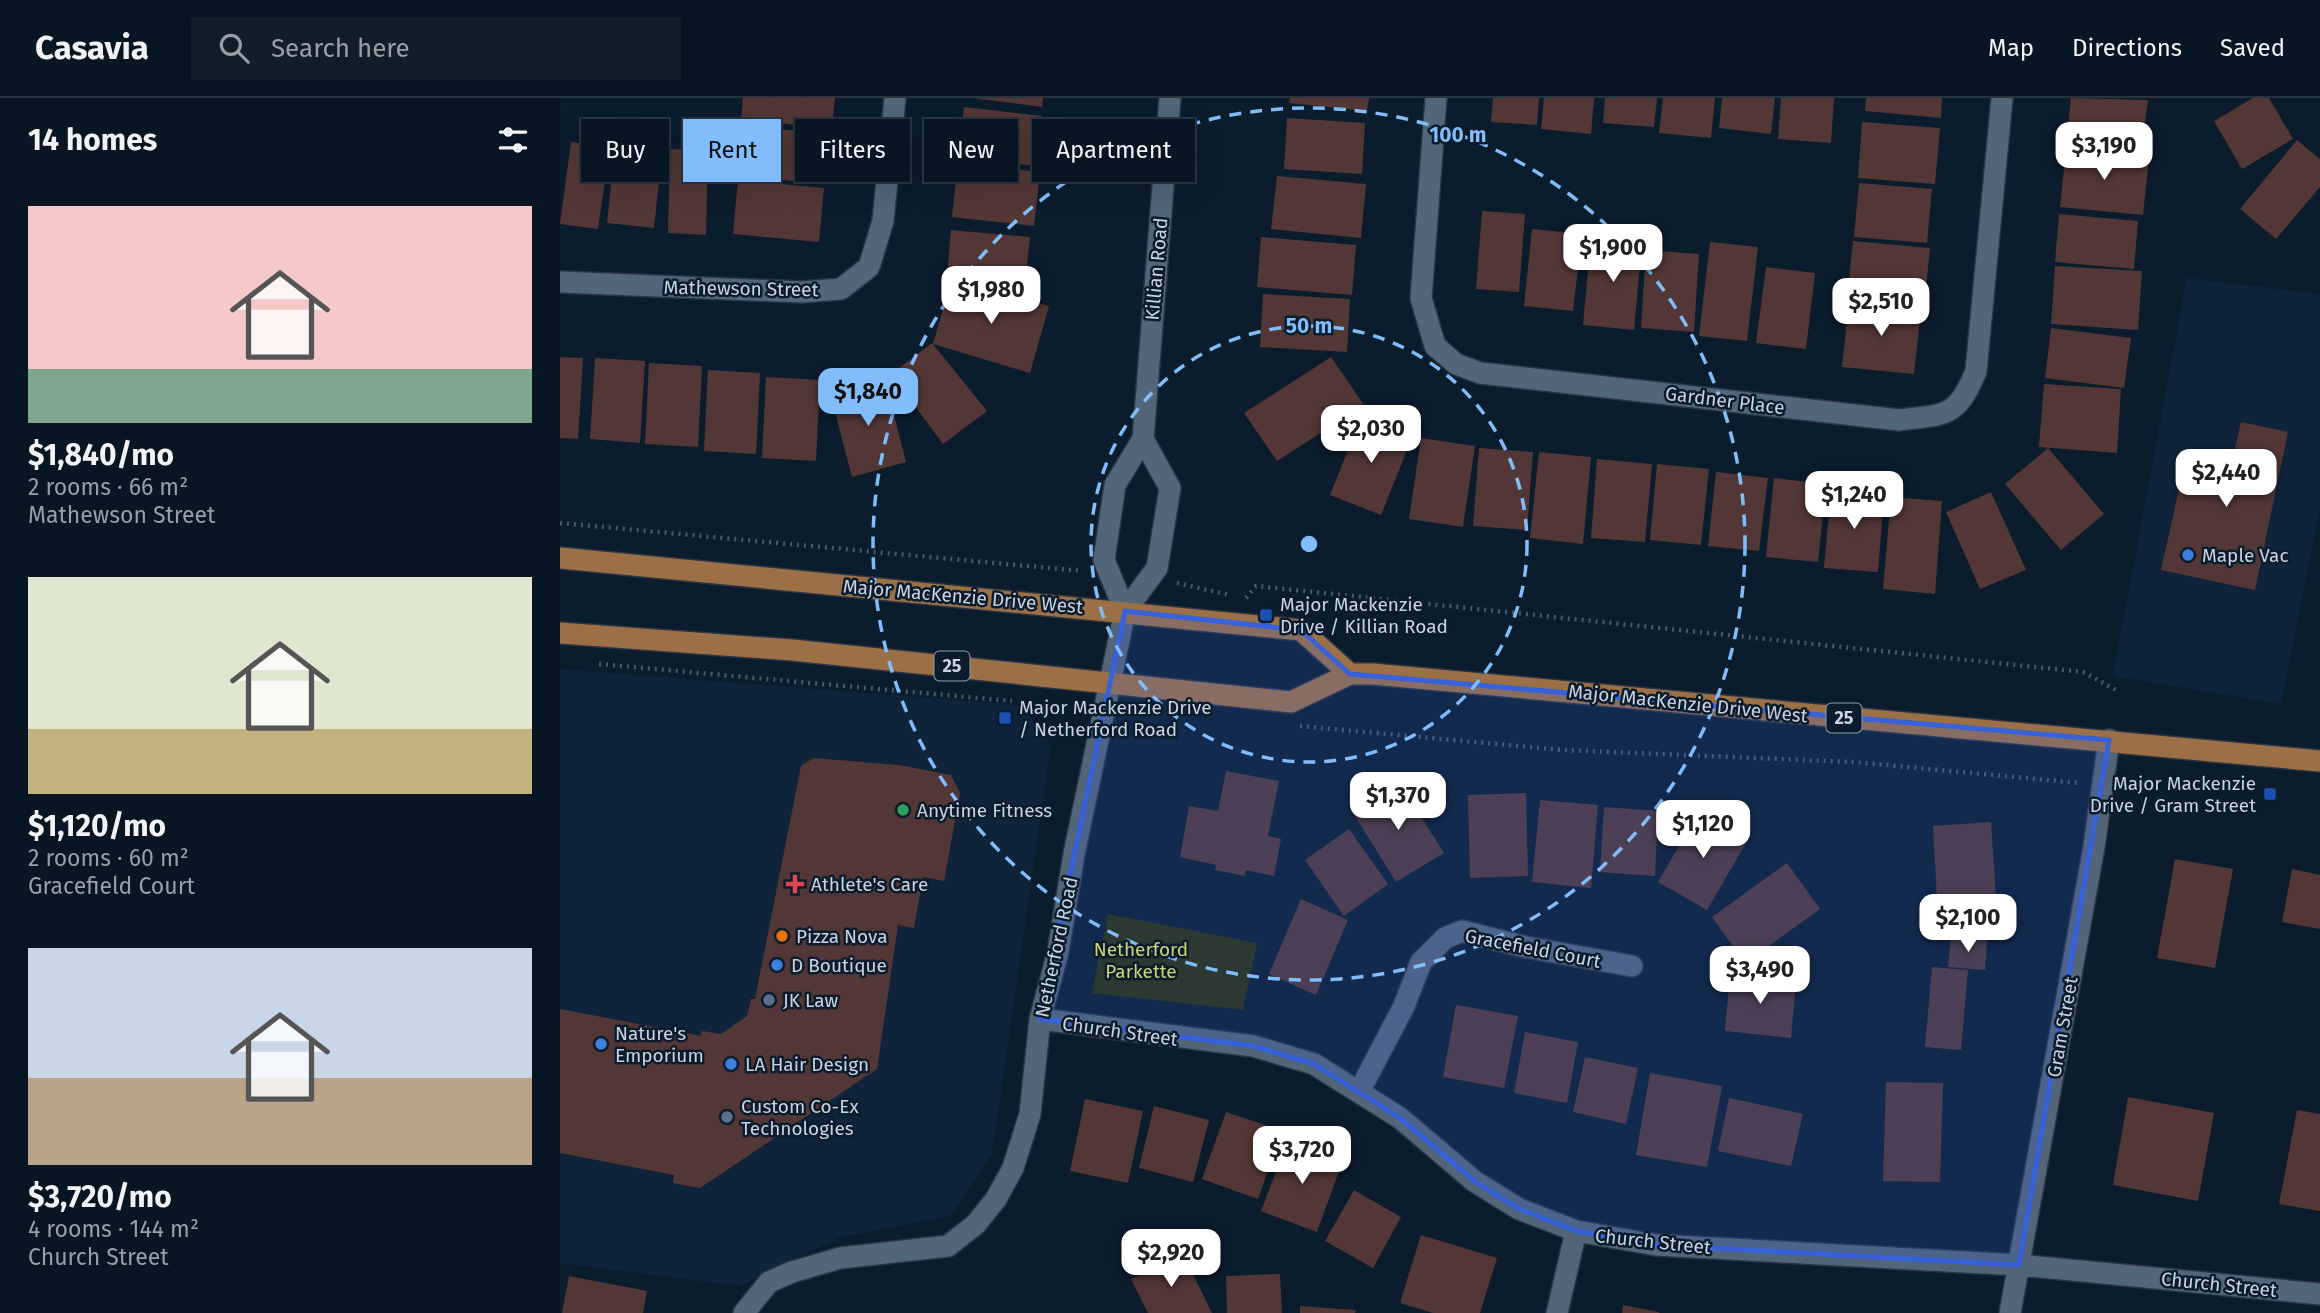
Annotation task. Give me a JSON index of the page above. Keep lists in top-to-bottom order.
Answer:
{
  "streets": {
    "main road": ["Major MacKenzie Drive West", "25"],
    "street": [
      "Killian Road",
      "Mathewson Street",
      "Gardner Place",
      "Netherford Road",
      "Gracefield Court",
      "Gram Street",
      "Church Street"
    ]
  },
  "crossings": [
    ["Killian Road", "Major MacKenzie Drive West"],
    ["Killian Road", "Netherford Road"],
    ["Major MacKenzie Drive West", "25"],
    ["Major MacKenzie Drive West", "Netherford Road"],
    ["Major MacKenzie Drive West", "Gram Street"],
    ["25", "Netherford Road"],
    ["Netherford Road", "Church Street"],
    ["Gracefield Court", "Church Street"],
    ["Gram Street", "Church Street"]
  ],
  "parks": ["Netherford Parkette"],
  "places": {
    "other": [
      "Maple Vac",
      "Anytime Fitness",
      "Pizza Nova",
      "D Boutique",
      "JK Law",
      "Nature's Emporium",
      "LA Hair Design",
      "Custom Co-Ex Technologies"
    ],
    "transit": ["Major Mackenzie Drive / Killian Road", "Major Mackenzie Drive / Netherford Road", "Major Mackenzie Drive / Gram Street"],
    "health": ["Athlete's Care"]
  },
  "page": {
    "header": "Casavia",
    "search": "Search here",
    "nav": ["Map", "Directions", "Saved"],
    "heading": "14 homes",
    "chip": [
      "Buy",
      "Rent",
      "Filters",
      "New",
      "Apartment"
    ],
    "price": [
      "$3,190",
      "$1,900",
      "$1,980",
      "$2,510",
      "$1,840",
      "$2,030",
      "$2,440",
      "$1,240",
      "$1,370",
      "$1,120",
      "$2,100",
      "$3,490",
      "$3,720",
      "$2,920"
    ],
    "list": [
      {
        "name": "$1,840/mo",
        "note": "2 rooms · 66 m² · Mathewson Street"
      },
      {
        "name": "$1,120/mo",
        "note": "2 rooms · 60 m² · Gracefield Court"
      },
      {
        "name": "$3,720/mo",
        "note": "4 rooms · 144 m² · Church Street"
      }
    ]
  },
  "rings": ["100 m", "50 m"]
}
